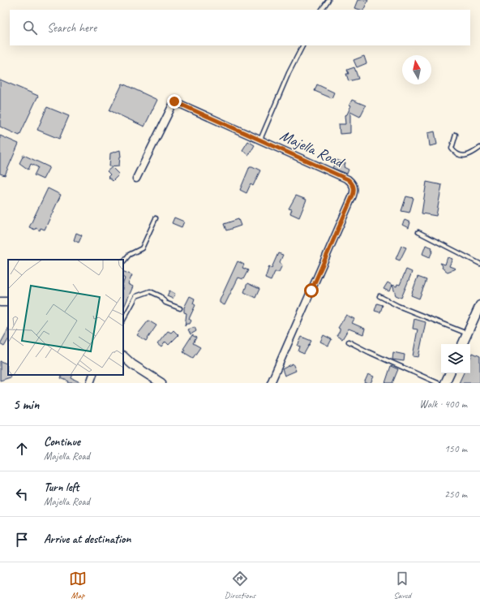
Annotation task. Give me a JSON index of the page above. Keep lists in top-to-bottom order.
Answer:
{
  "streets": {
    "street": ["Majella Road"]
  },
  "north": "top",
  "page": {
    "search": "Search here",
    "heading": ["5 min", "Walk · 400 m"],
    "list": [
      ["Continue", "Majella Road", "150 m"],
      ["Turn left", "Majella Road", "250 m"],
      "Arrive at destination"
    ],
    "nav": ["Map", "Directions", "Saved"]
  }
}
